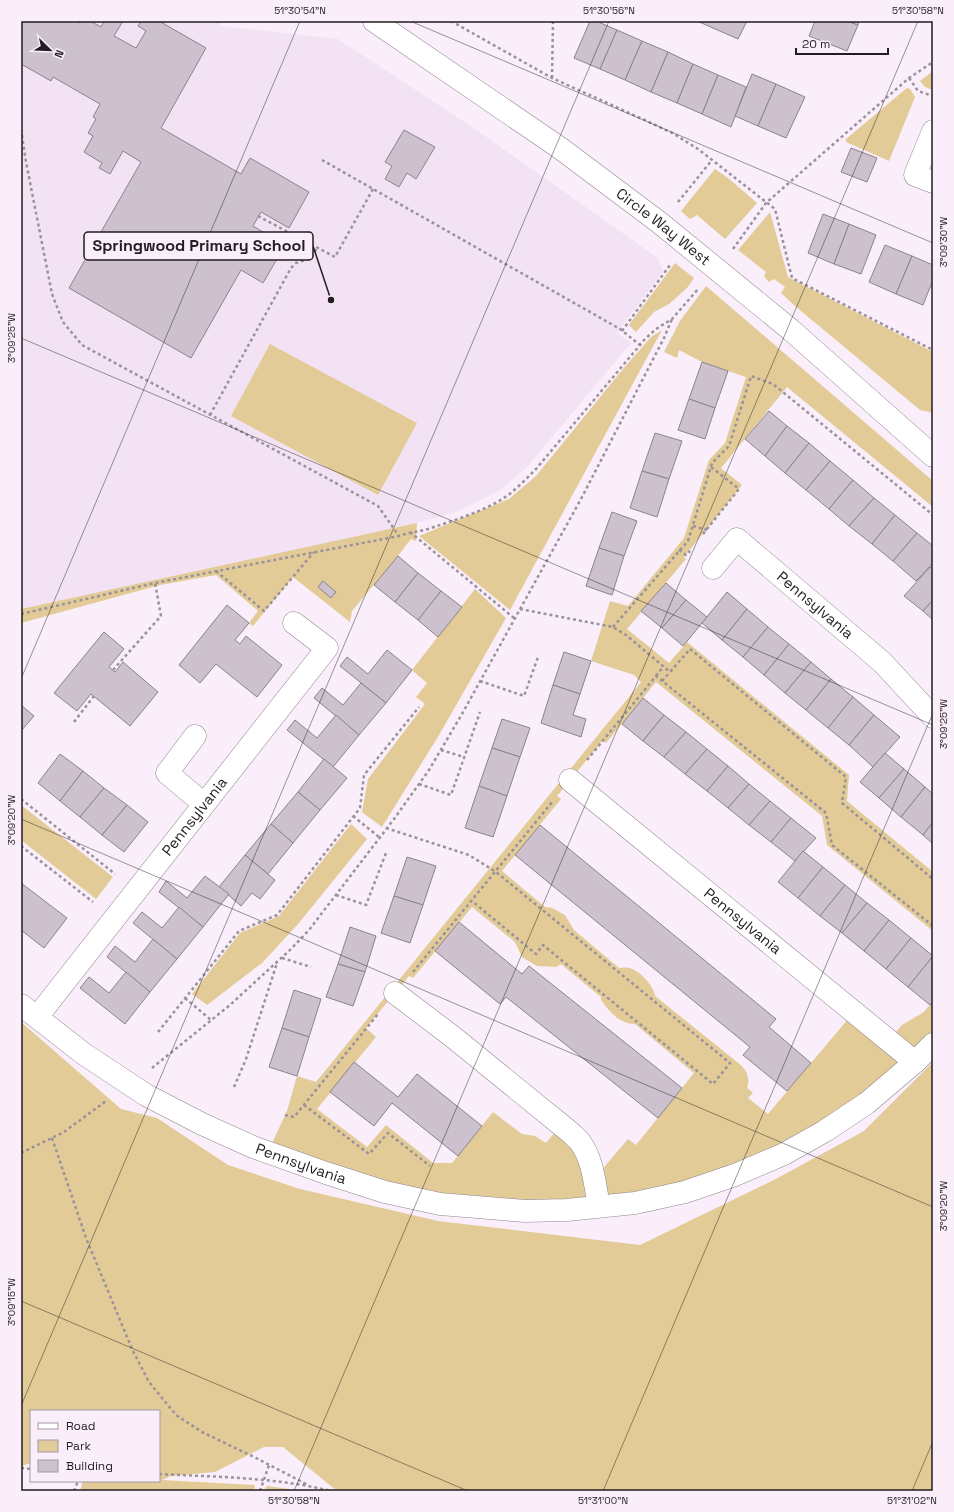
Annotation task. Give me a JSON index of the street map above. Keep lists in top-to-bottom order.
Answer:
{
  "streets": {
    "street": ["Circle Way West", "Pennsylvania"]
  },
  "places": ["Springwood Primary School"],
  "legend": ["Road", "Park", "Building"],
  "scale_bar": "20 m",
  "north": "bottom right",
  "coordinates": [
    "51°30'54\"N",
    "51°30'56\"N",
    "51°30'58\"N",
    "3°09'30\"W",
    "3°09'25\"W",
    "3°09'20\"W",
    "3°09'15\"W",
    "51°31'00\"N",
    "51°31'02\"N"
  ]
}
